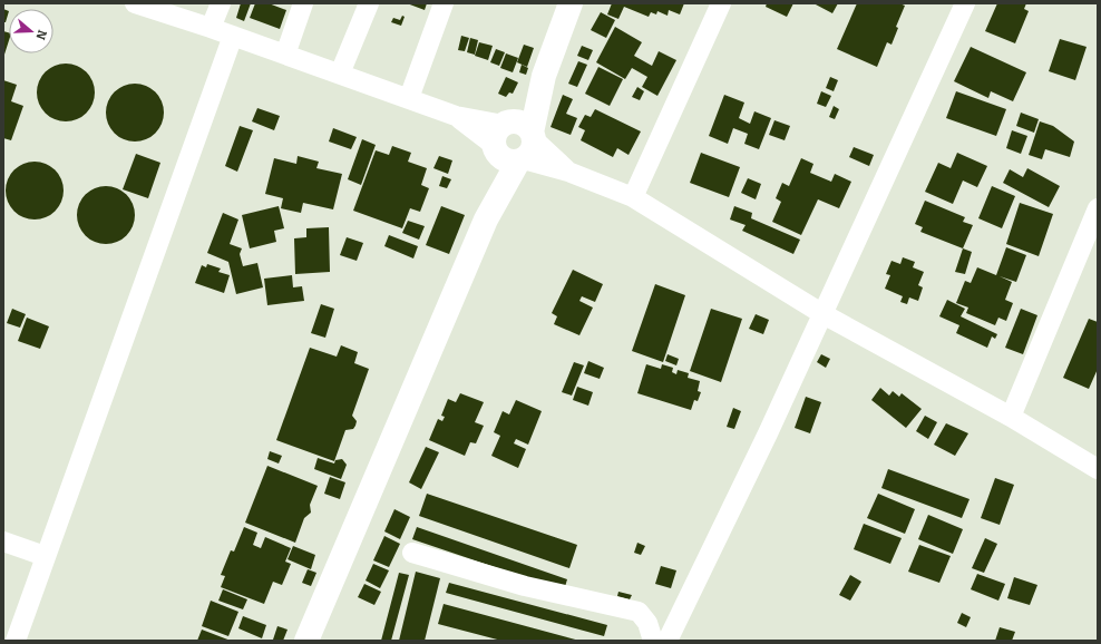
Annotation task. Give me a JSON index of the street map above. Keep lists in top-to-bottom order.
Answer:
{
  "north": "right"
}
